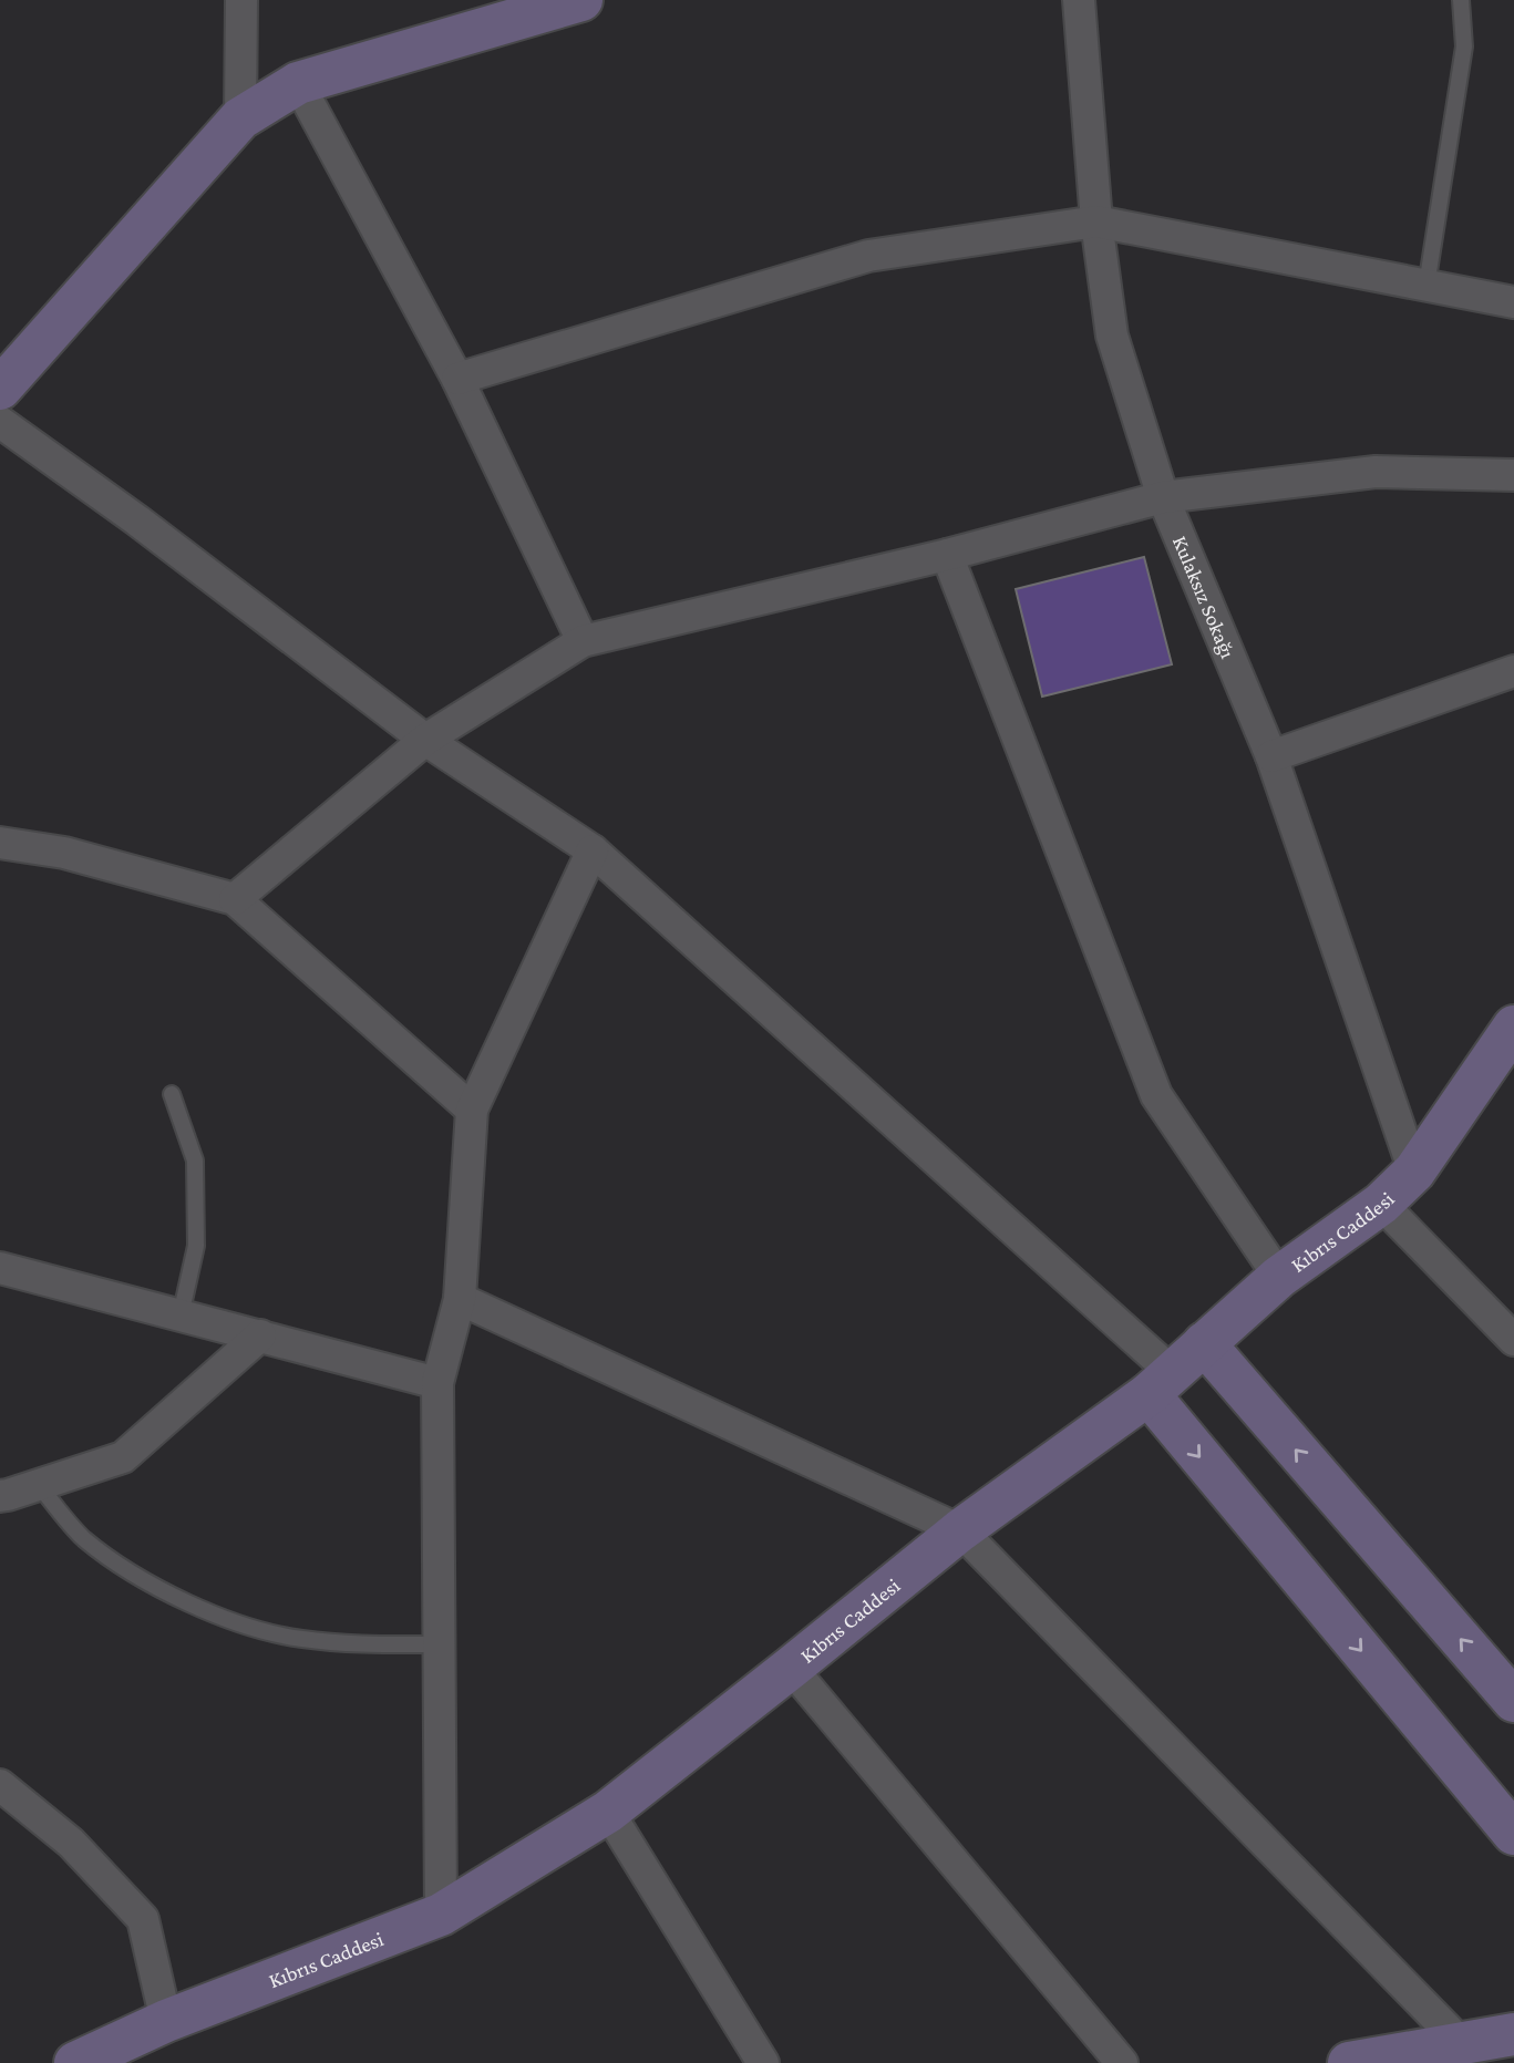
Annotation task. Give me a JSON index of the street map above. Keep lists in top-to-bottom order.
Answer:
{
  "streets": {
    "street": ["Kulaksız Sokağı", "Kıbrıs Caddesi"]
  },
  "crossings": [
    ["Kulaksız Sokağı", "Kıbrıs Caddesi"]
  ]
}
